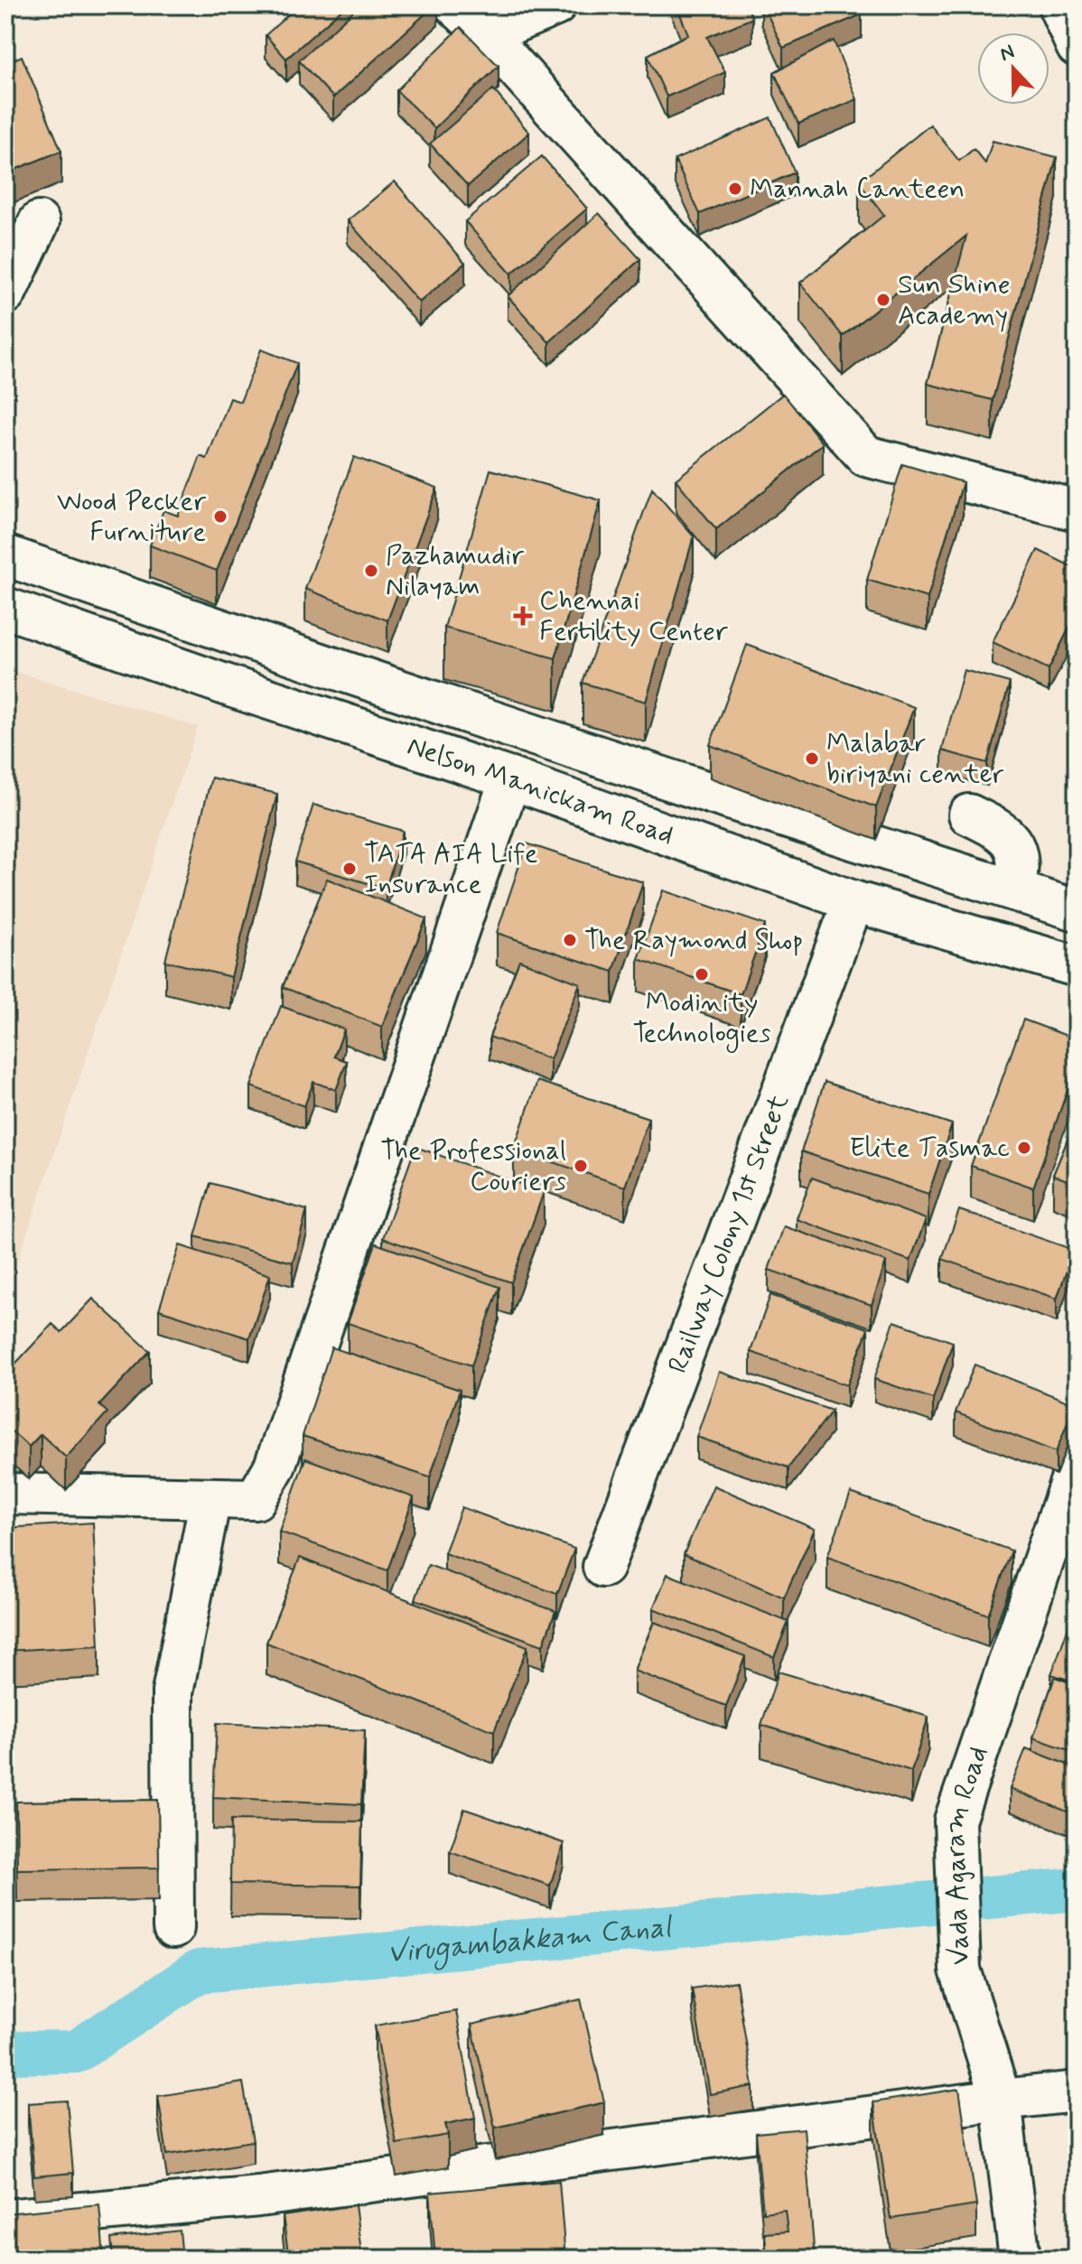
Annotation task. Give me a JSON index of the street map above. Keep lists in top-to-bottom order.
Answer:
{
  "streets": {
    "street": ["Nelson Manickam Road", "Railway Colony 1st Street", "Vada Agaram Road"]
  },
  "crossings": [
    ["Nelson Manickam Road", "Railway Colony 1st Street"]
  ],
  "water": ["Virugambakkam Canal"],
  "places": {
    "other": [
      "Mannah Canteen",
      "Sun Shine Academy",
      "Wood Pecker Furniture",
      "Pazhamudir Nilayam",
      "Malabar biriyani center",
      "TATA AIA Life Insurance",
      "The Raymond Shop",
      "Modinity Technologies",
      "Elite Tasmac",
      "The Professional Couriers"
    ],
    "health": ["Chennai Fertility Center"]
  },
  "north": "top"
}
